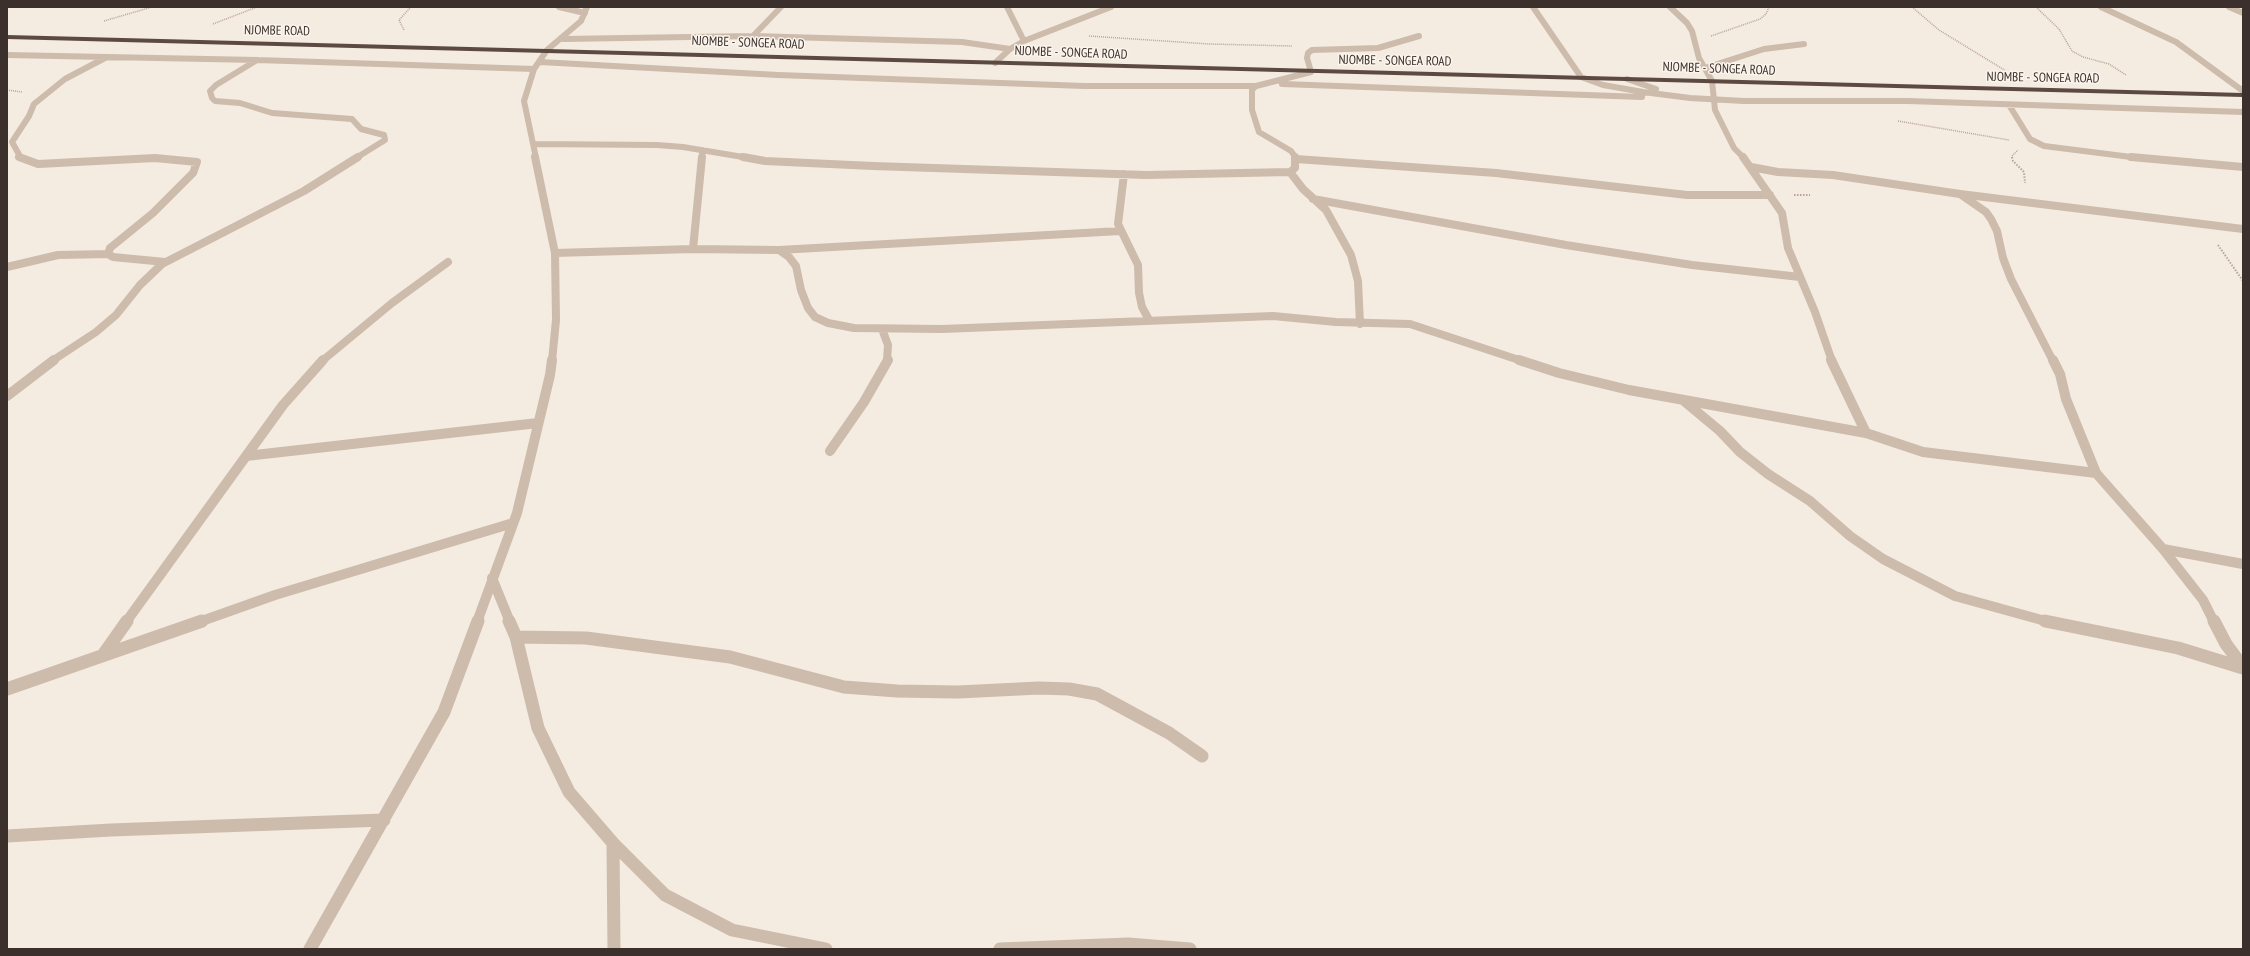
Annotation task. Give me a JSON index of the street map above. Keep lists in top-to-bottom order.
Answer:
{
  "streets": {
    "highway": ["NJOMBE ROAD", "NJOMBE - SONGEA ROAD"]
  },
  "crossings": [
    ["NJOMBE ROAD", "NJOMBE - SONGEA ROAD"]
  ]
}
